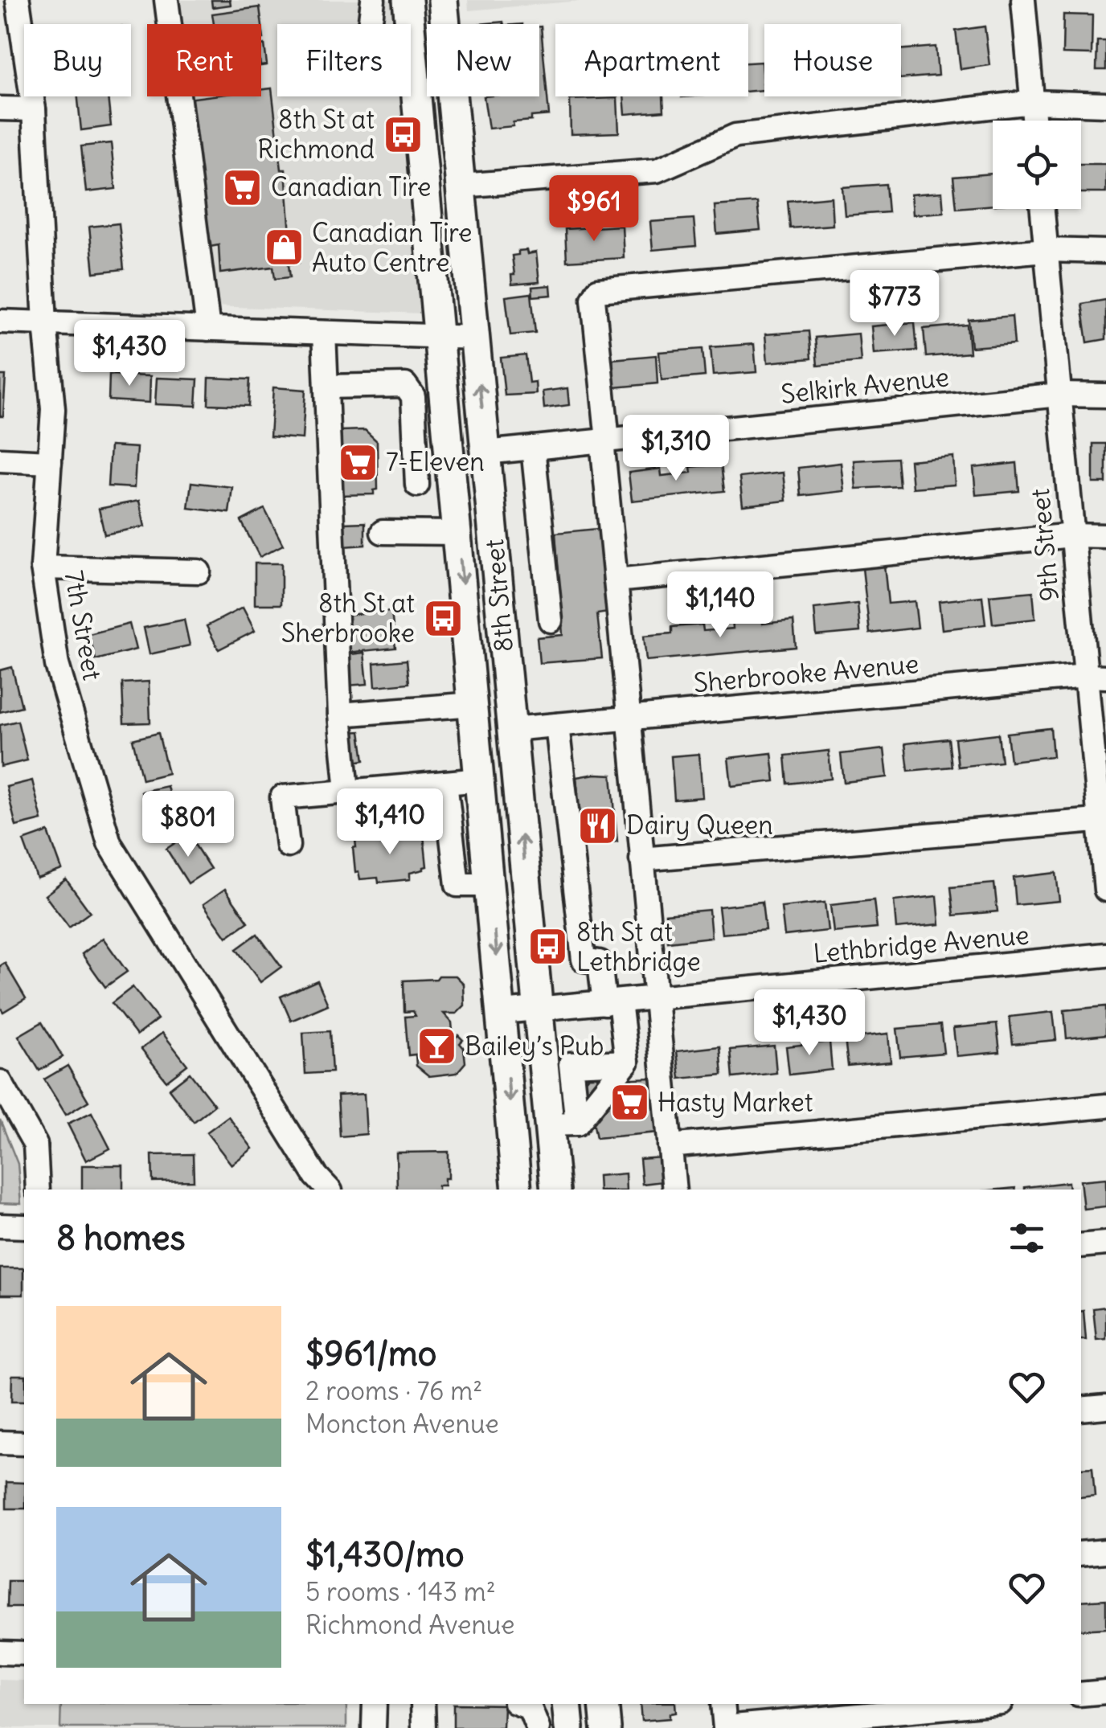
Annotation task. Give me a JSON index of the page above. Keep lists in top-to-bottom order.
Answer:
{
  "streets": {
    "main road": ["8th Street"],
    "street": [
      "Selkirk Avenue",
      "9th Street",
      "7th Street",
      "Sherbrooke Avenue",
      "Lethbridge Avenue"
    ]
  },
  "crossings": [
    ["Selkirk Avenue", "9th Street"],
    ["Selkirk Avenue", "8th Street"],
    ["9th Street", "Sherbrooke Avenue"],
    ["8th Street", "Sherbrooke Avenue"],
    ["8th Street", "Lethbridge Avenue"]
  ],
  "places": {
    "bus stop": ["8th St at Richmond", "8th St at Sherbrooke", "8th St at Lethbridge"],
    "supermarket": ["Canadian Tire", "7-Eleven", "Hasty Market"],
    "shop": ["Canadian Tire Auto Centre"],
    "restaurant": ["Dairy Queen"],
    "bar": ["Bailey’s Pub"]
  },
  "page": {
    "chip": [
      "Buy",
      "Rent",
      "Filters",
      "New",
      "Apartment",
      "House"
    ],
    "price": [
      "$961",
      "$773",
      "$1,430",
      "$1,310",
      "$1,140",
      "$1,410",
      "$801",
      "$1,430"
    ],
    "heading": "8 homes",
    "list": [
      {
        "name": "$961/mo",
        "note": "2 rooms · 76 m² · Moncton Avenue"
      },
      {
        "name": "$1,430/mo",
        "note": "5 rooms · 143 m² · Richmond Avenue"
      }
    ]
  }
}
